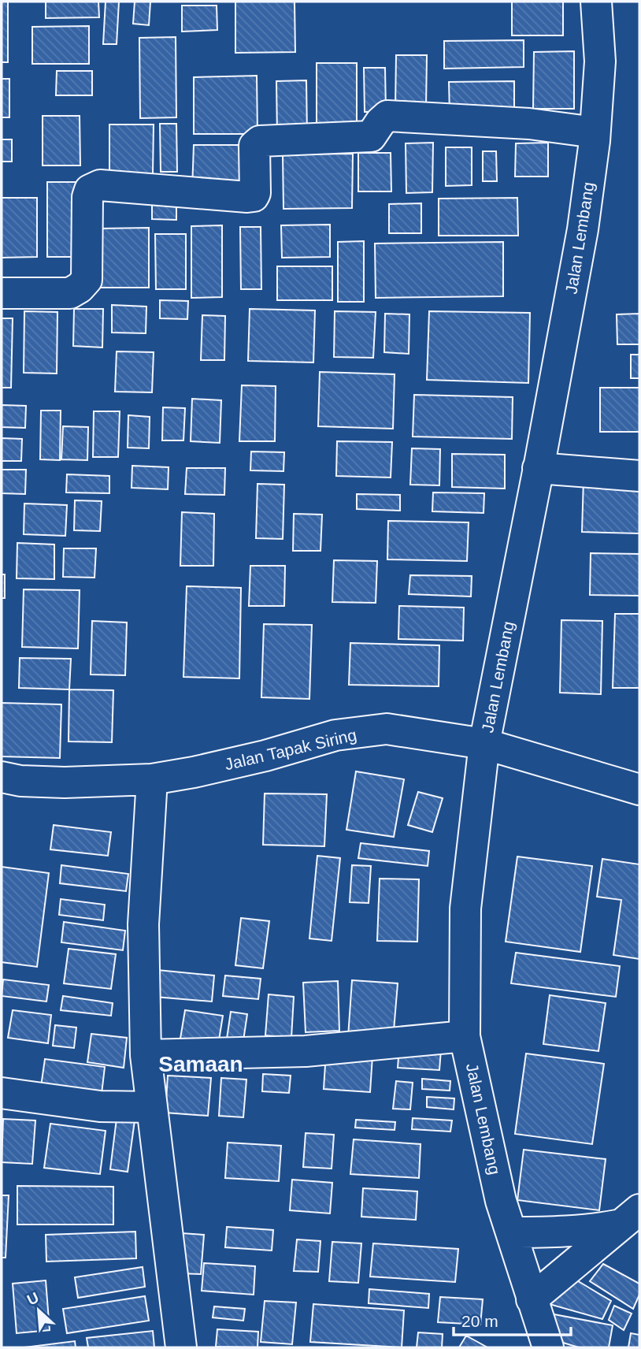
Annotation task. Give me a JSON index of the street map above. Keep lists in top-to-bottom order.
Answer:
{
  "streets": {
    "street": ["Jalan Lembang", "Jalan Tapak Siring"]
  },
  "crossings": [
    ["Jalan Lembang", "Jalan Tapak Siring"]
  ],
  "districts": ["Samaan"],
  "scale_bar": "20 m",
  "north": "top left"
}
